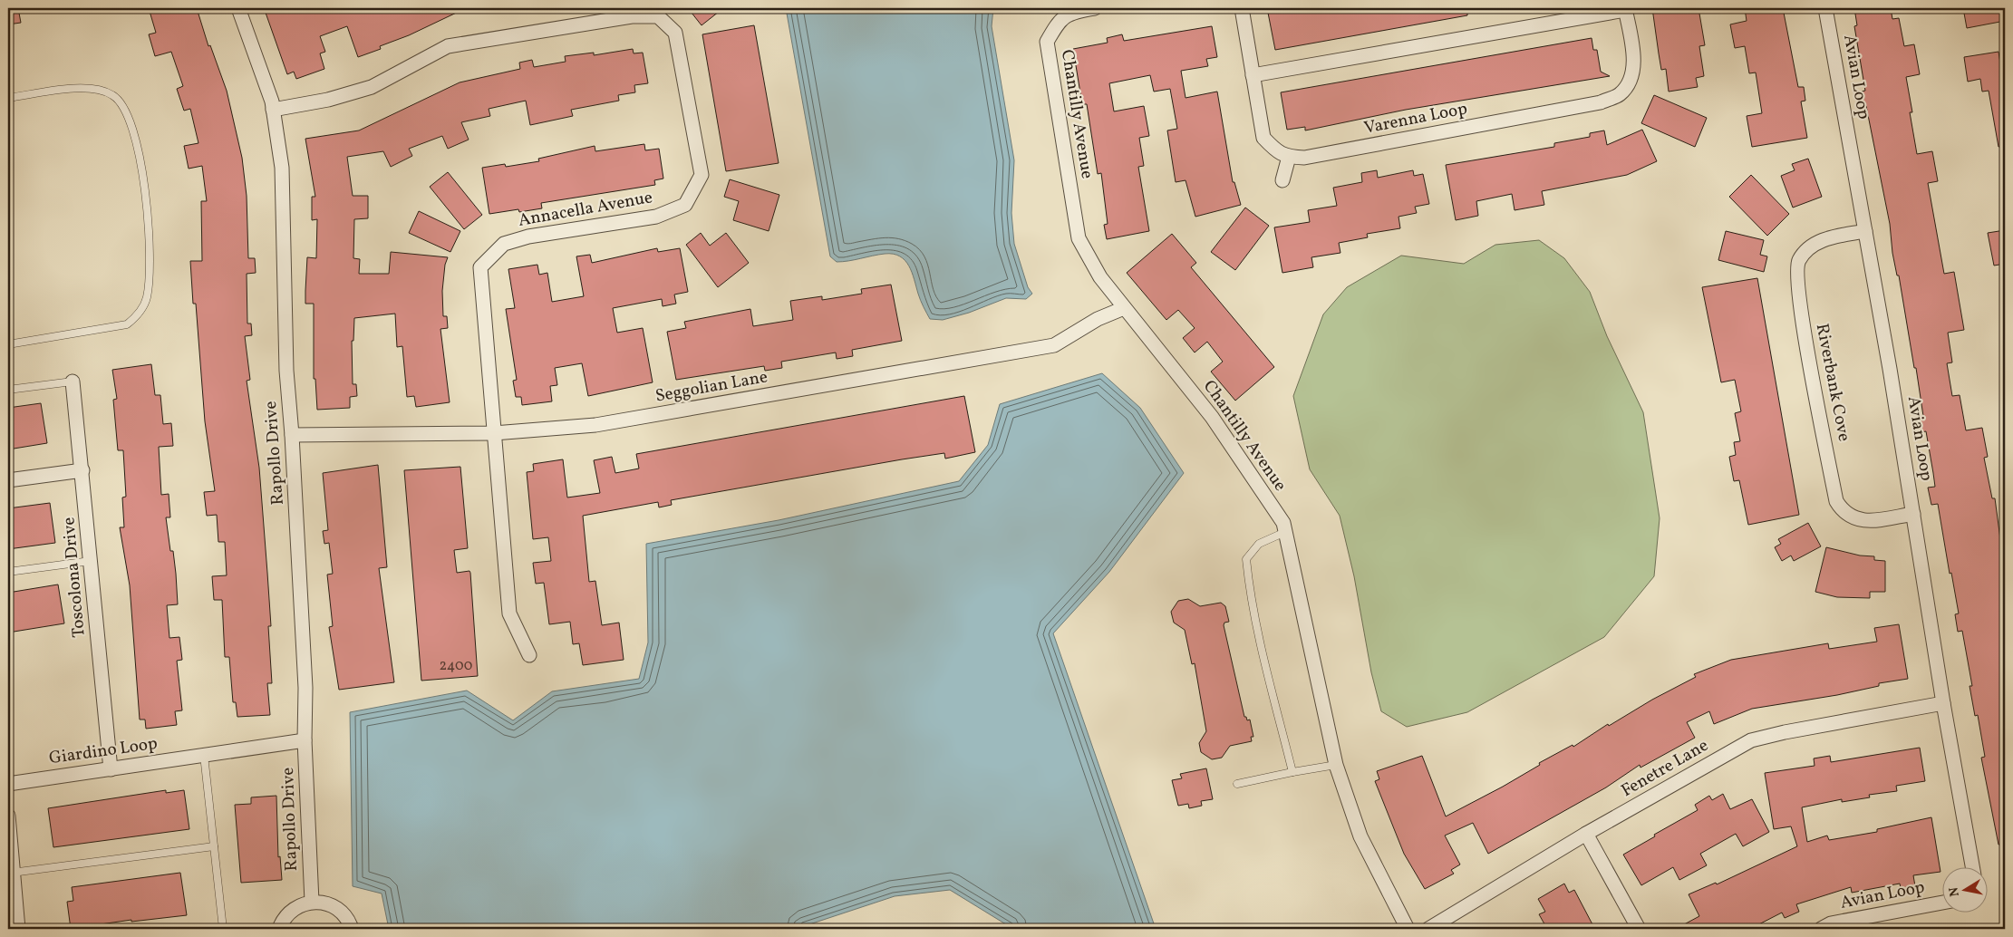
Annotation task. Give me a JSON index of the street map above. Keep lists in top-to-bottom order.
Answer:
{
  "streets": {
    "street": [
      "Avian Loop",
      "Chantilly Avenue",
      "Varenna Loop",
      "Annacella Avenue",
      "Riverbank Cove",
      "Seggolian Lane",
      "Rapollo Drive",
      "Toscolona Drive",
      "Giardino Loop",
      "Fenetre Lane"
    ]
  },
  "crossings": [
    ["Avian Loop", "Riverbank Cove"],
    ["Avian Loop", "Fenetre Lane"],
    ["Chantilly Avenue", "Seggolian Lane"],
    ["Annacella Avenue", "Seggolian Lane"],
    ["Annacella Avenue", "Rapollo Drive"],
    ["Seggolian Lane", "Rapollo Drive"],
    ["Rapollo Drive", "Giardino Loop"],
    ["Toscolona Drive", "Giardino Loop"]
  ],
  "house_numbers": ["2400"],
  "north": "left"
}
